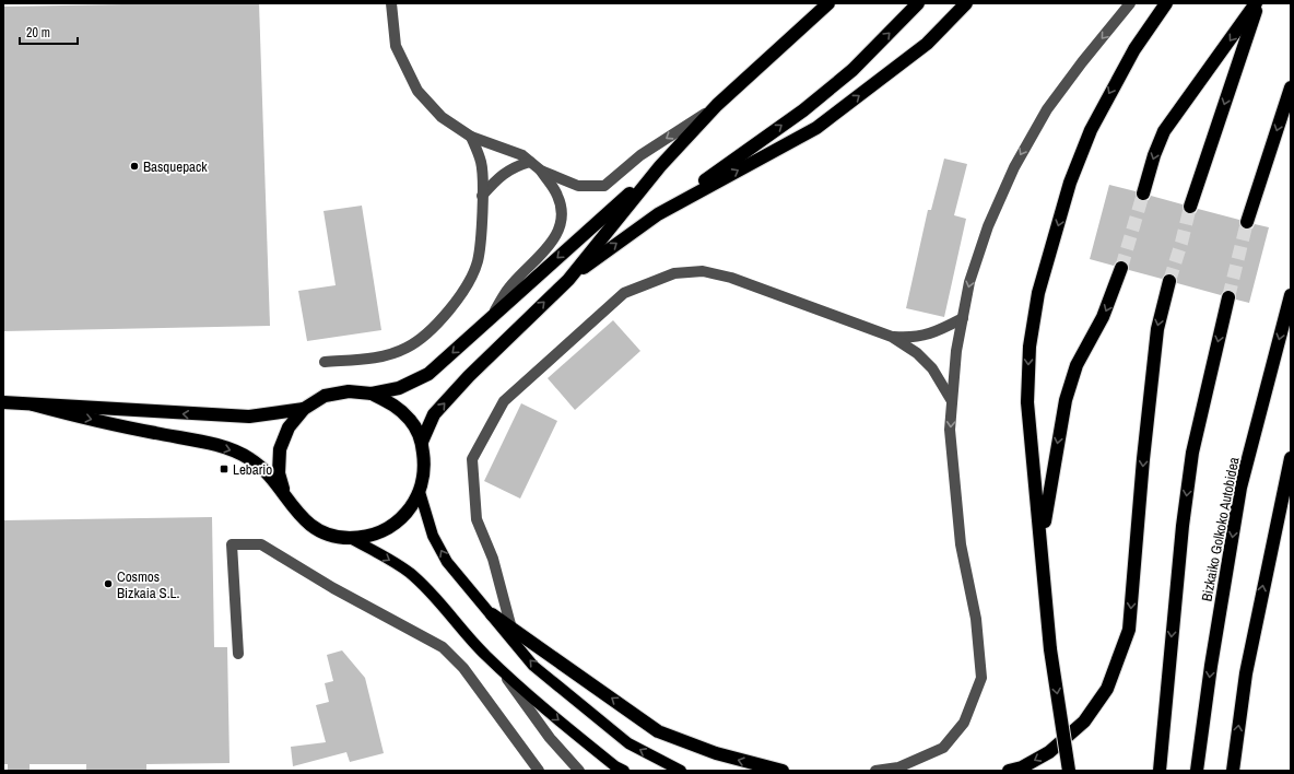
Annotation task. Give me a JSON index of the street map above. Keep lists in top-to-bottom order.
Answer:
{
  "streets": {
    "highway": ["Bizkaiko Golkoko Autobidea"]
  },
  "places": {
    "other": ["Basquepack", "Cosmos Bizkaia S.L."],
    "transit": ["Lebario"]
  },
  "scale_bar": "20 m"
}
